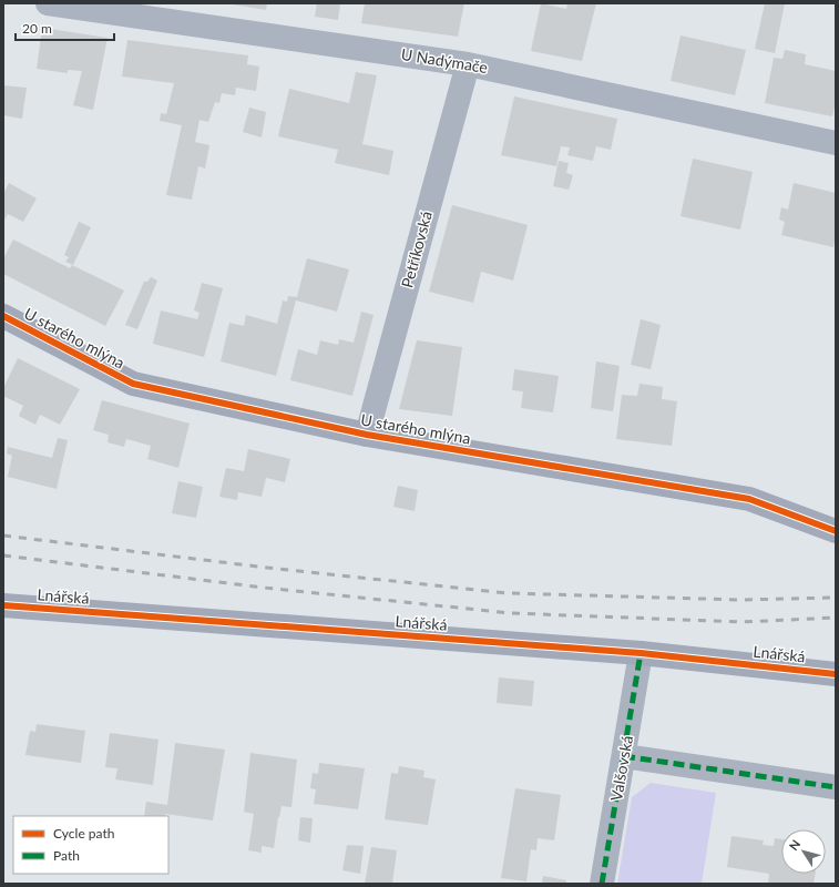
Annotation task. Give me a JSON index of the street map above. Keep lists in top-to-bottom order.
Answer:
{
  "streets": {
    "street": [
      "U Nadýmače",
      "Petříkovská",
      "U starého mlýna",
      "Lnářská",
      "Valšovská"
    ]
  },
  "crossings": [
    ["U Nadýmače", "Petříkovská"],
    ["Petříkovská", "U starého mlýna"],
    ["Lnářská", "Valšovská"]
  ],
  "legend": ["Cycle path", "Path"],
  "scale_bar": "20 m",
  "north": "top left"
}
